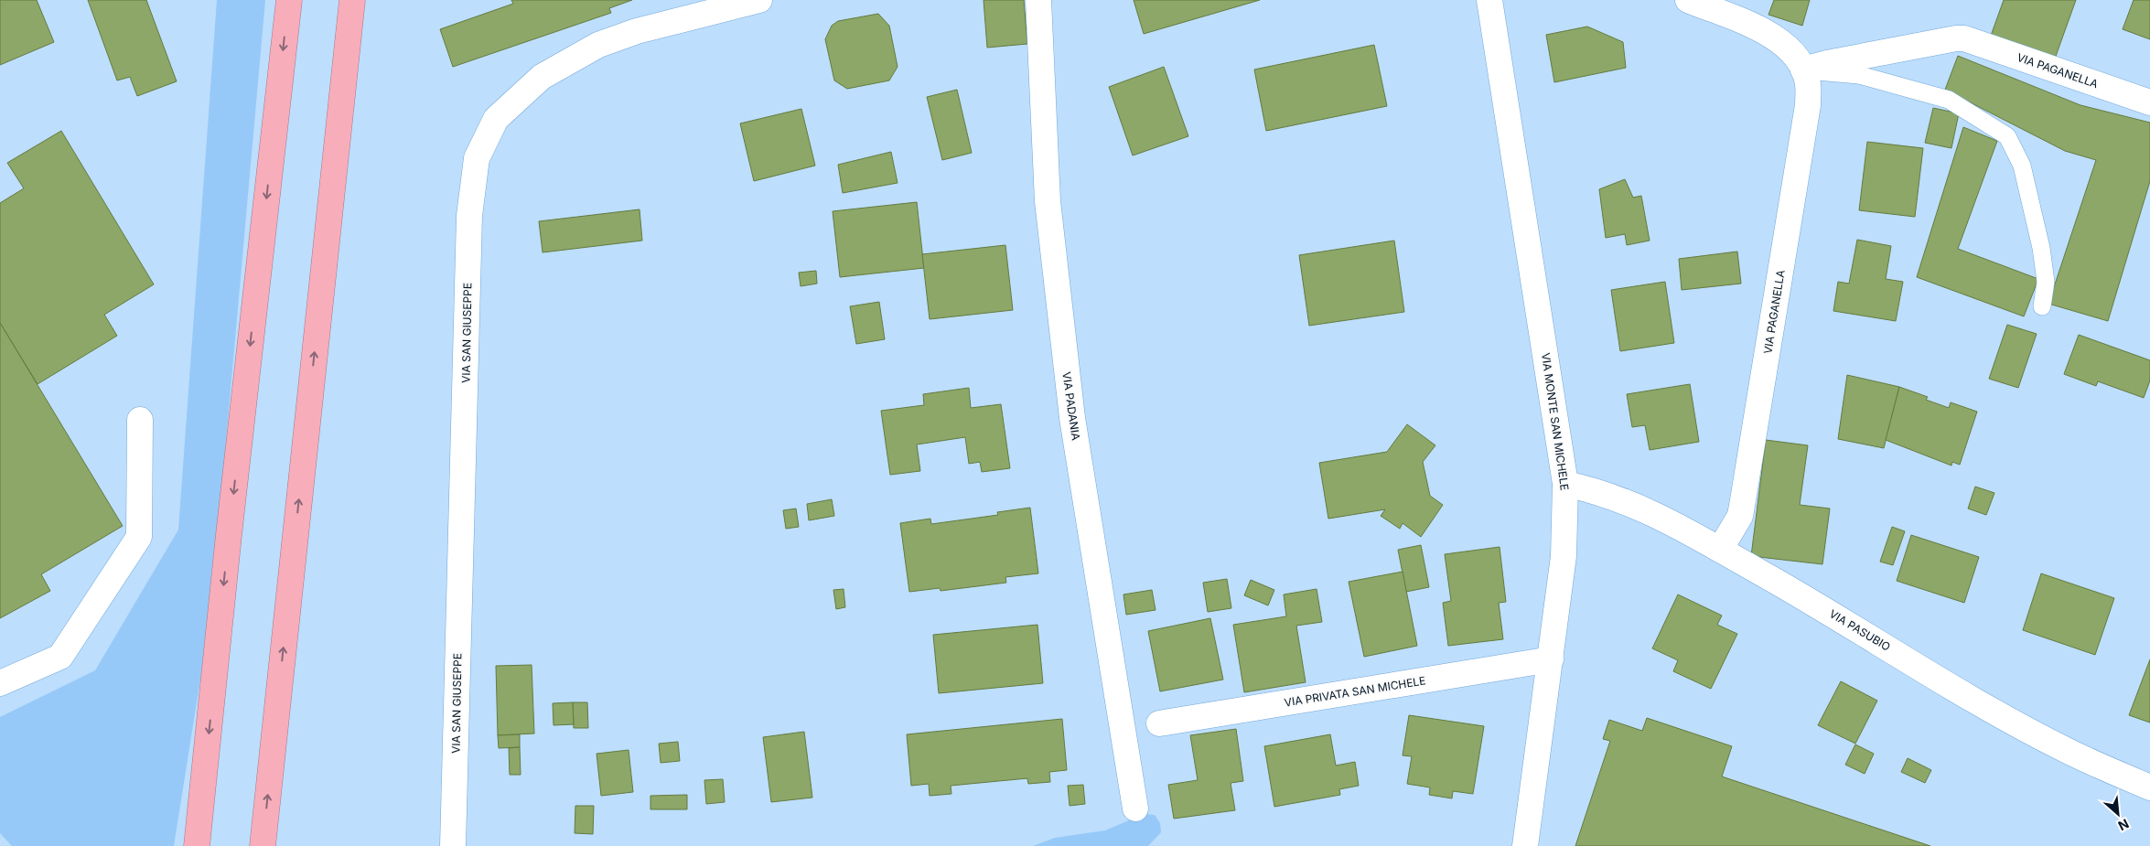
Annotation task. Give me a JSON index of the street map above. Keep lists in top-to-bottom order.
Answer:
{
  "streets": {
    "street": [
      "VIA PAGANELLA",
      "VIA SAN GIUSEPPE",
      "VIA PADANIA",
      "VIA MONTE SAN MICHELE",
      "VIA PASUBIO",
      "VIA PRIVATA SAN MICHELE"
    ]
  },
  "crossings": [
    ["VIA PAGANELLA", "VIA PASUBIO"],
    ["VIA MONTE SAN MICHELE", "VIA PASUBIO"],
    ["VIA MONTE SAN MICHELE", "VIA PRIVATA SAN MICHELE"]
  ],
  "north": "bottom right"
}
